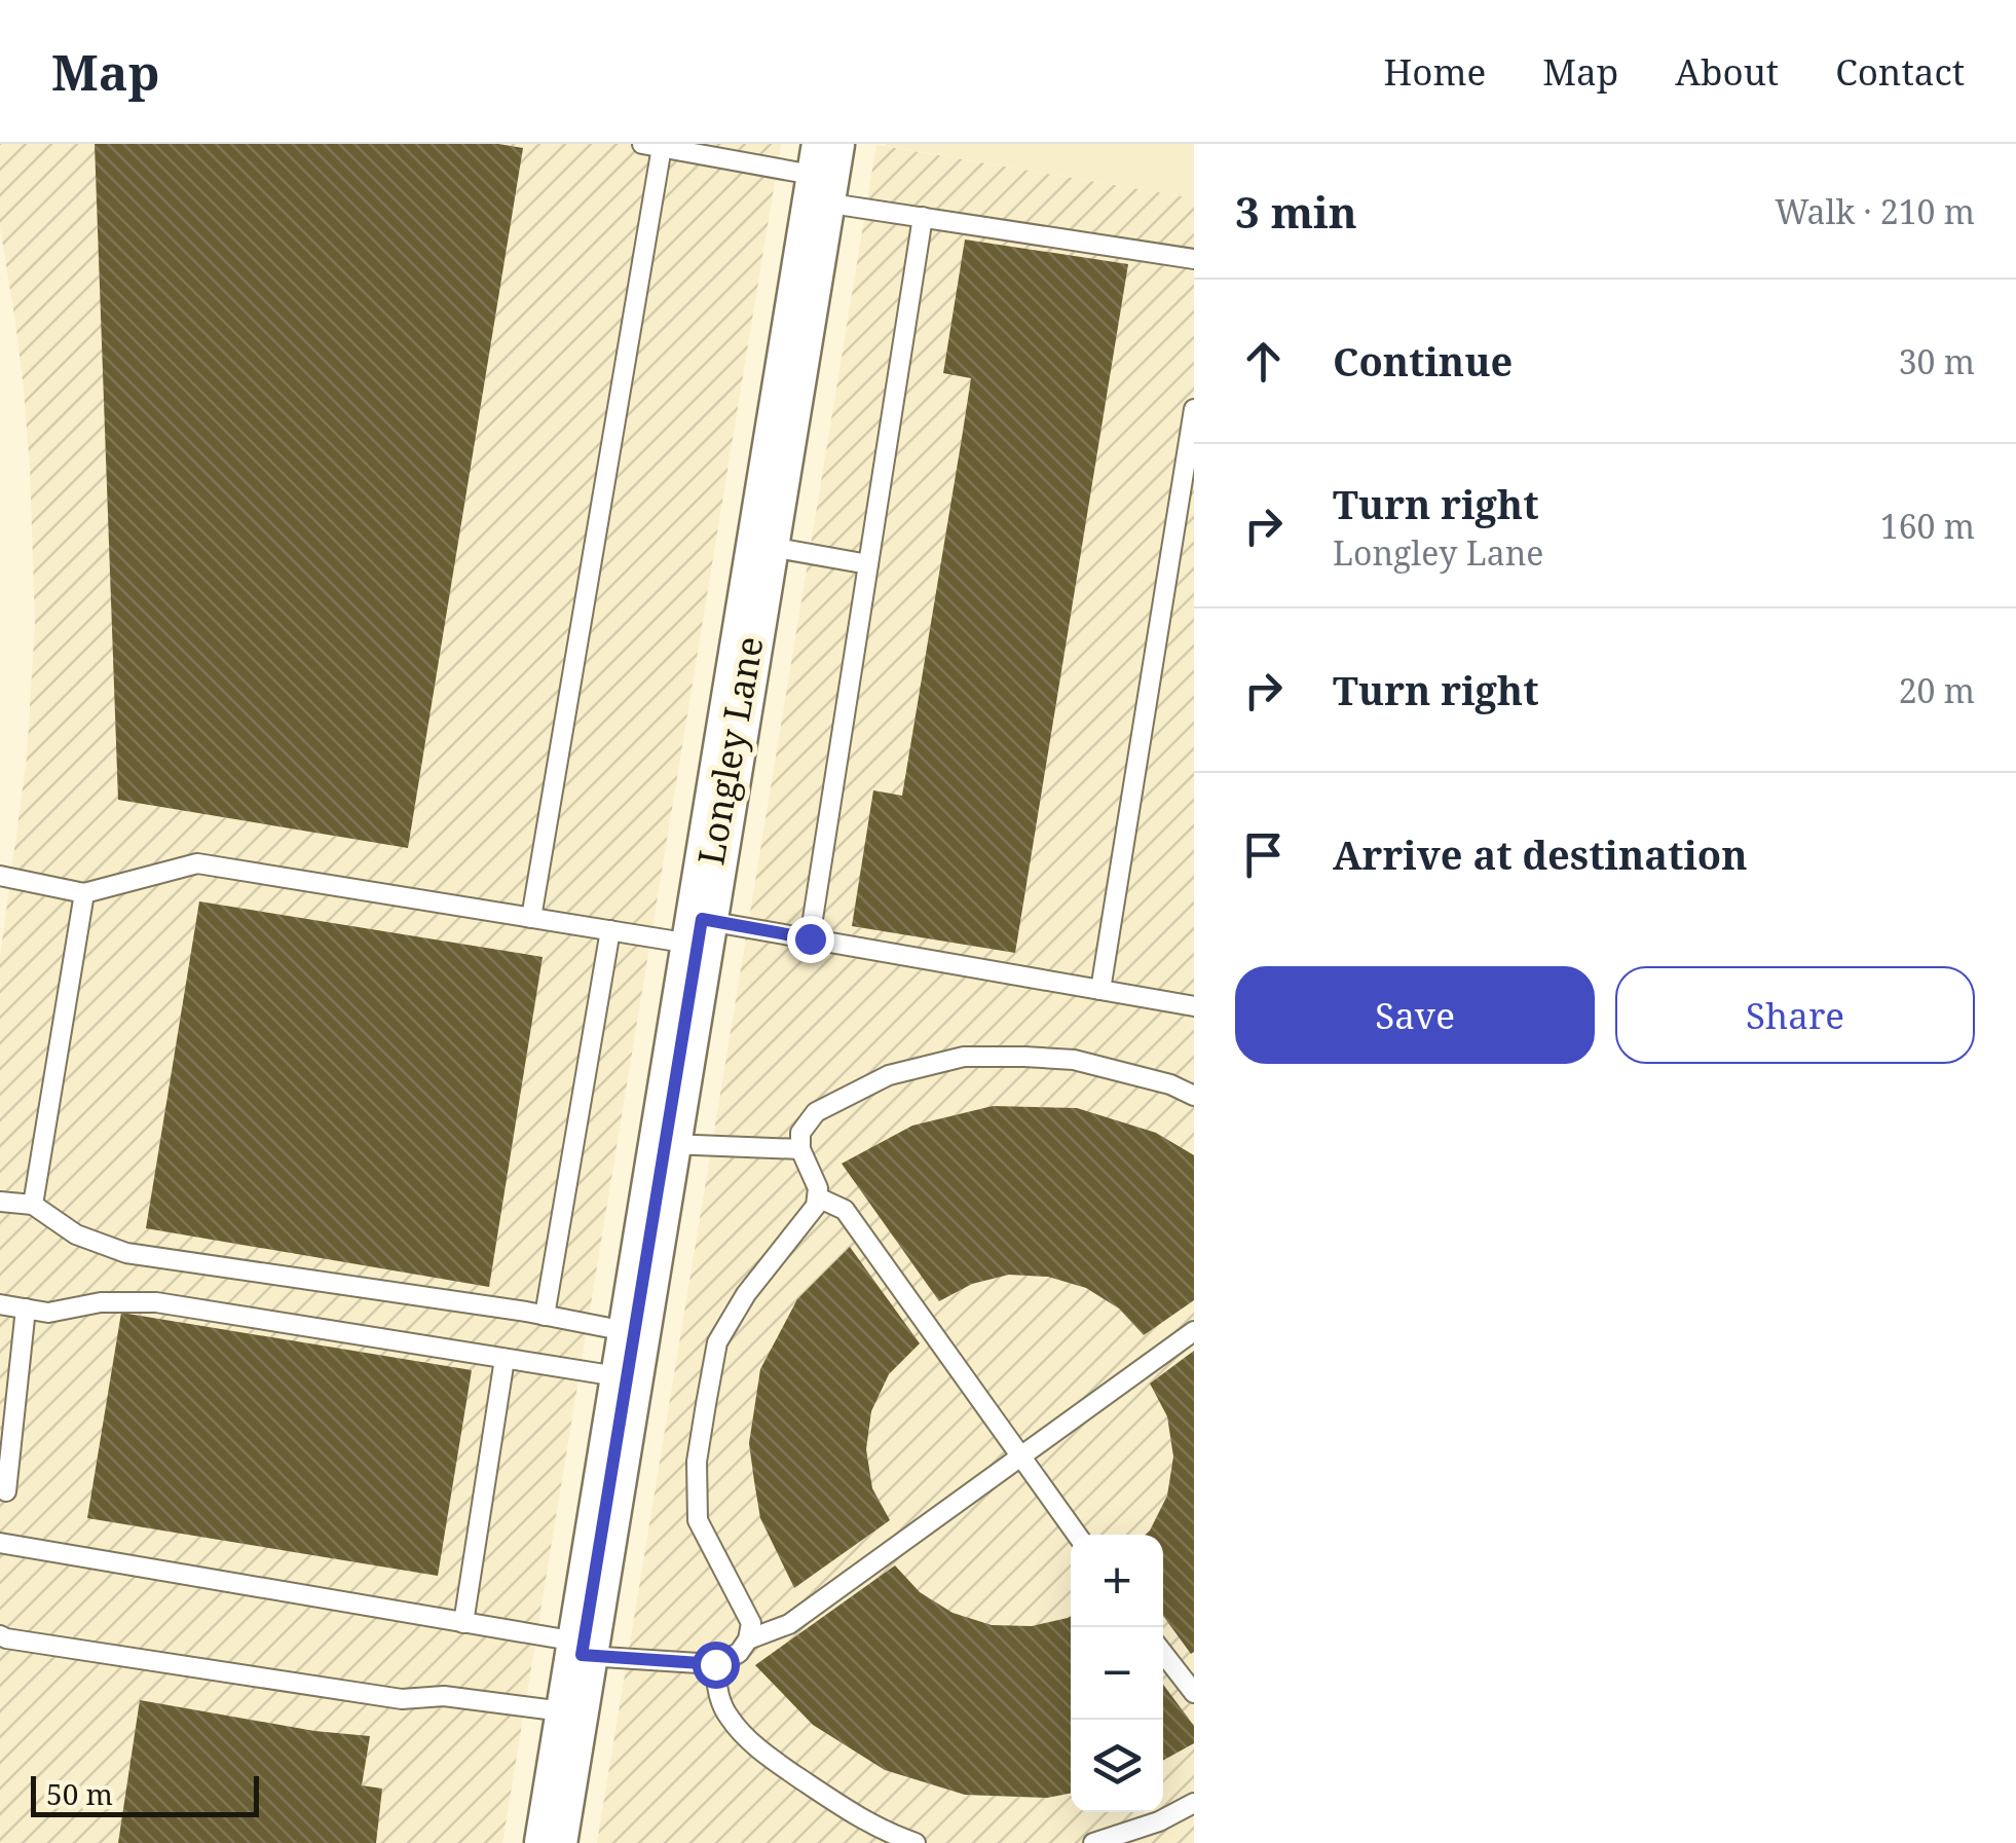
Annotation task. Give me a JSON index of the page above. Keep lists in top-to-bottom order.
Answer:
{
  "streets": {
    "main road": ["Longley Lane"]
  },
  "scale_bar": "50 m",
  "page": {
    "header": "Map",
    "nav": [
      "Home",
      "Map",
      "About",
      "Contact"
    ],
    "heading": ["3 min", "Walk · 210 m"],
    "list": [
      ["Continue", "30 m"],
      ["Turn right", "Longley Lane", "160 m"],
      ["Turn right", "20 m"],
      "Arrive at destination"
    ],
    "buttons": ["Save", "Share"],
    "map_buttons": ["+", "−"],
    "scale": "50 m"
  }
}
